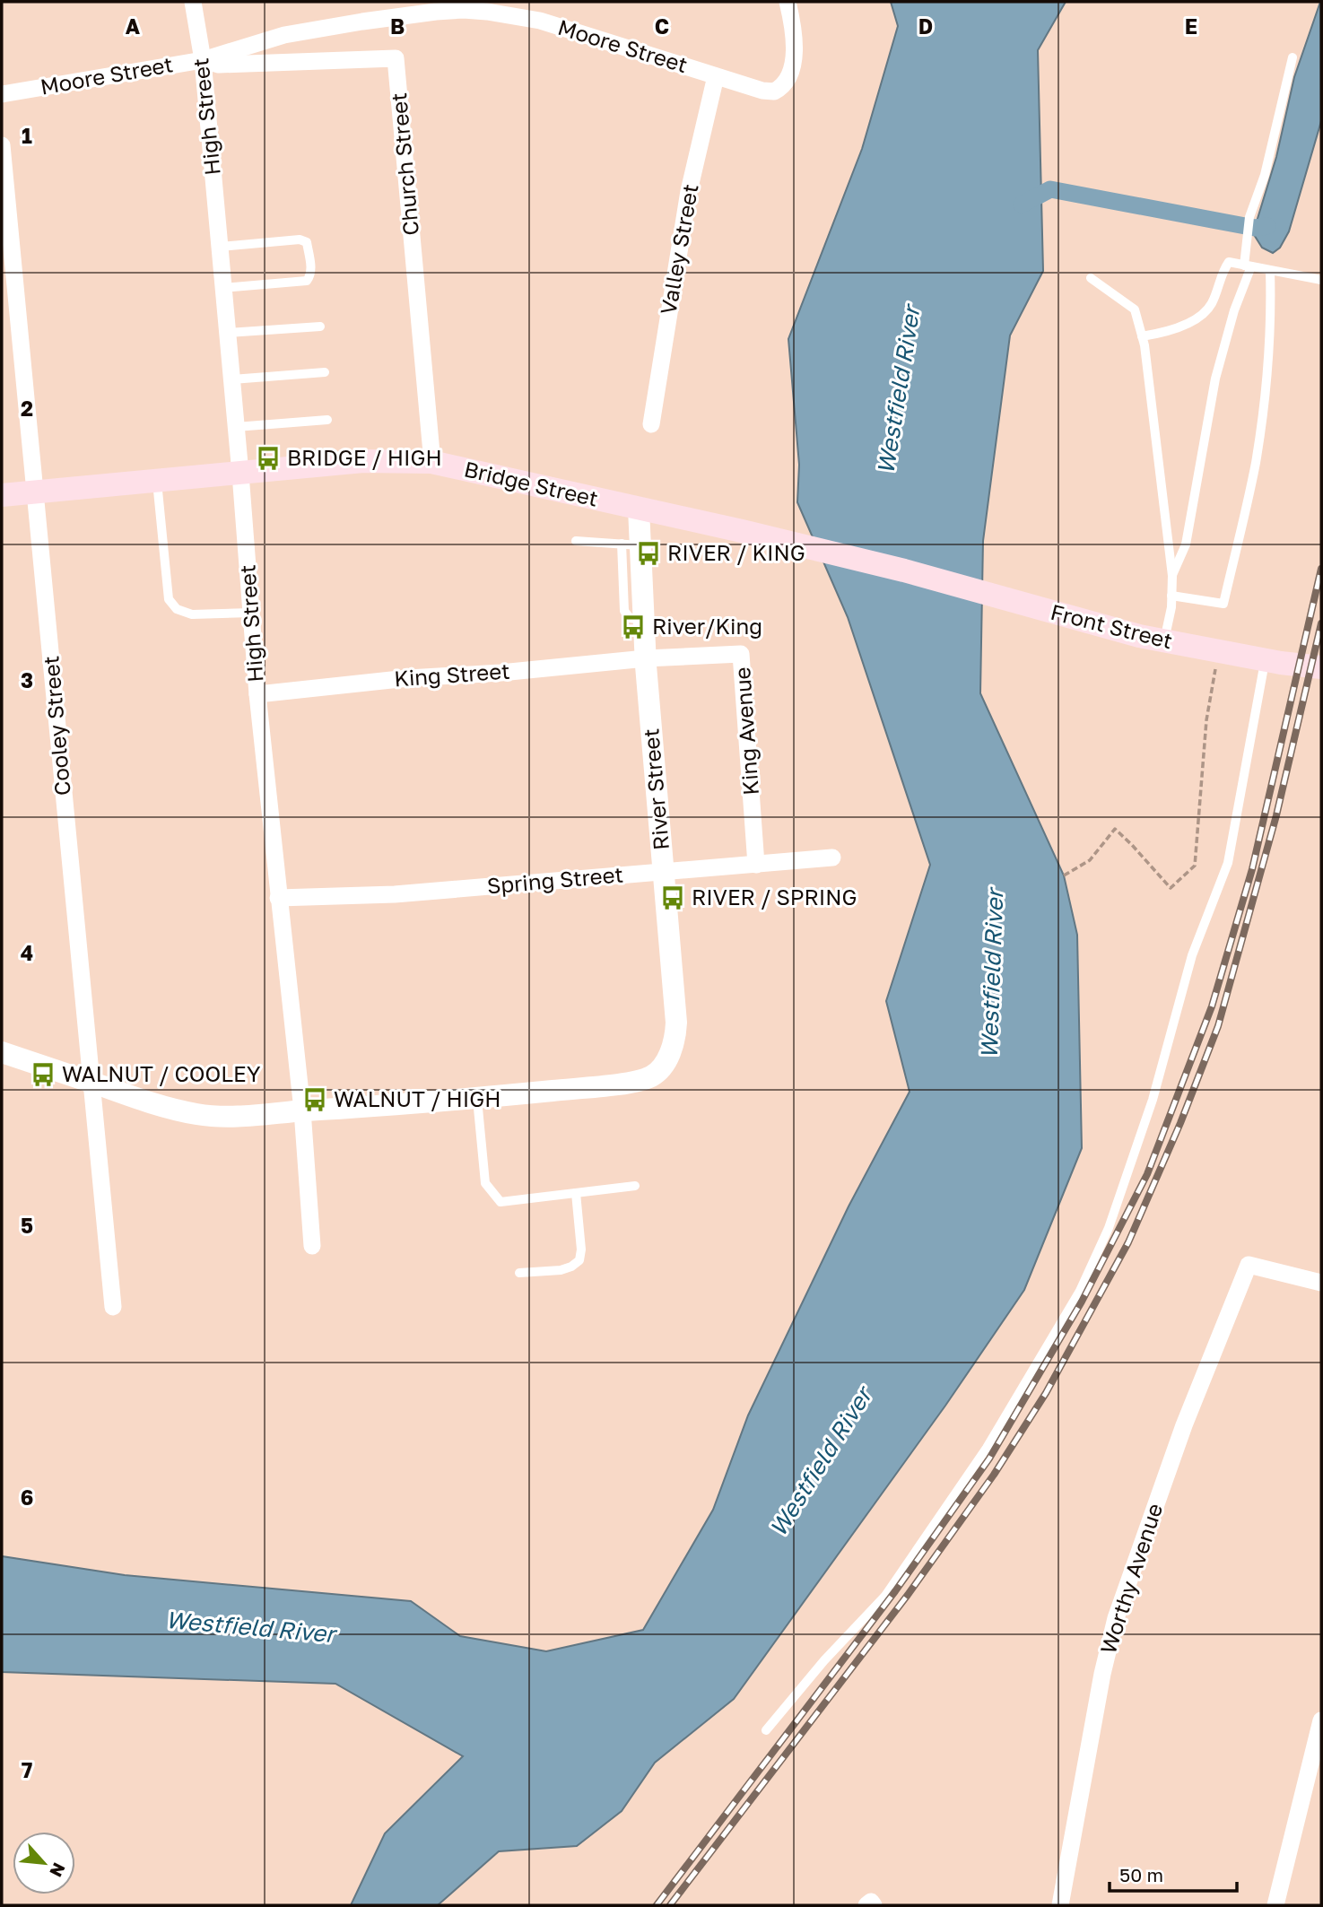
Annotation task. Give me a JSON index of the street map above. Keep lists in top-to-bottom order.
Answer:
{
  "streets": {
    "main road": ["Bridge Street", "Front Street"],
    "street": [
      "Moore Street",
      "High Street",
      "Church Street",
      "Valley Street",
      "King Street",
      "Cooley Street",
      "King Avenue",
      "River Street",
      "Spring Street",
      "Worthy Avenue"
    ]
  },
  "crossings": [
    ["Moore Street", "High Street"],
    ["Moore Street", "Church Street"],
    ["Moore Street", "Valley Street"],
    ["High Street", "Church Street"],
    ["High Street", "Bridge Street"],
    ["High Street", "King Street"],
    ["High Street", "Spring Street"],
    ["Church Street", "Bridge Street"],
    ["Bridge Street", "Front Street"],
    ["Bridge Street", "Cooley Street"],
    ["Bridge Street", "River Street"],
    ["King Street", "King Avenue"],
    ["King Street", "River Street"],
    ["King Avenue", "River Street"],
    ["King Avenue", "Spring Street"],
    ["River Street", "Spring Street"]
  ],
  "water": ["Westfield River"],
  "places": {
    "bus stop": [
      "BRIDGE / HIGH",
      "RIVER / KING",
      "River/King",
      "RIVER / SPRING",
      "WALNUT / COOLEY",
      "WALNUT / HIGH"
    ]
  },
  "scale_bar": "50 m",
  "north": "bottom right",
  "grid": {
    "columns": [
      "A",
      "B",
      "C",
      "D",
      "E"
    ],
    "rows": [
      "1",
      "2",
      "3",
      "4",
      "5",
      "6",
      "7"
    ]
  }
}
